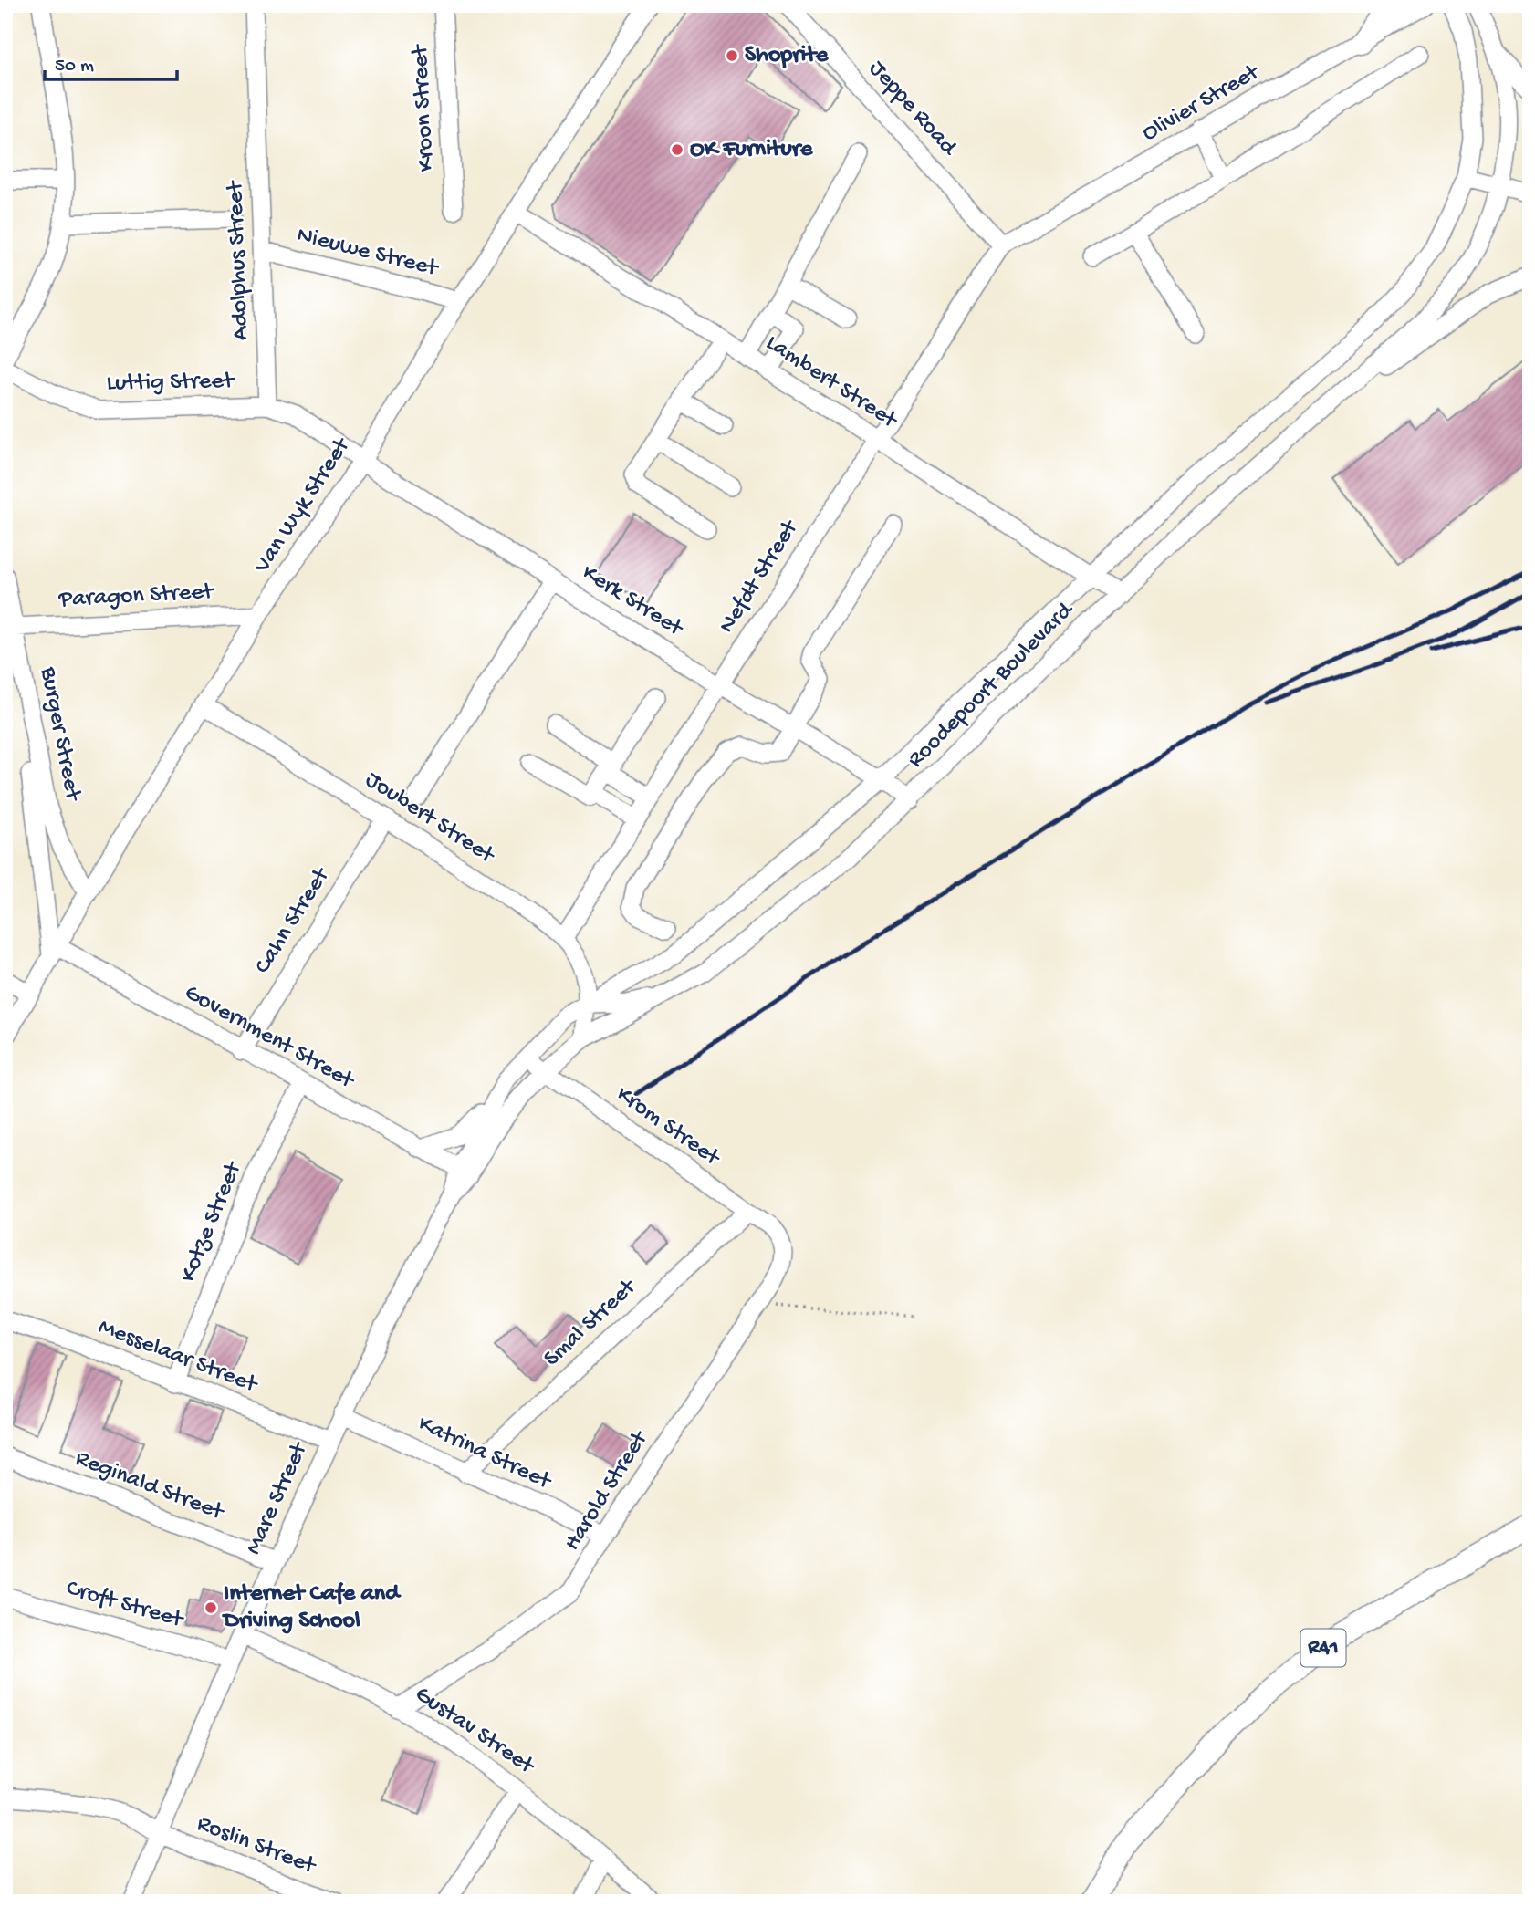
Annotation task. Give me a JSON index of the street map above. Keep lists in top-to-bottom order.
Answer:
{
  "streets": {
    "main road": ["R41"],
    "street": [
      "Olivier Street",
      "Kroon Street",
      "Jeppe Road",
      "Nieuwe Street",
      "Adolphus Street",
      "Lambert Street",
      "Luttig Street",
      "Van Wyk Street",
      "Nefdt Street",
      "Paragon Street",
      "Kerk Street",
      "Roodepoort Boulevard",
      "Burger Street",
      "Joubert Street",
      "Cahn Street",
      "Government Street",
      "Krom Street",
      "Kotze Street",
      "Smal Street",
      "Messelaar Street",
      "Katrina Street",
      "Reginald Street",
      "Harold Street",
      "Mare Street",
      "Croft Street",
      "Gustav Street",
      "Roslin Street"
    ]
  },
  "crossings": [
    ["Olivier Street", "Jeppe Road"],
    ["Olivier Street", "Nefdt Street"],
    ["Jeppe Road", "Nefdt Street"],
    ["Nieuwe Street", "Adolphus Street"],
    ["Nieuwe Street", "Van Wyk Street"],
    ["Adolphus Street", "Luttig Street"],
    ["Lambert Street", "Van Wyk Street"],
    ["Lambert Street", "Nefdt Street"],
    ["Lambert Street", "Roodepoort Boulevard"],
    ["Van Wyk Street", "Paragon Street"],
    ["Van Wyk Street", "Kerk Street"],
    ["Van Wyk Street", "Burger Street"],
    ["Van Wyk Street", "Joubert Street"],
    ["Van Wyk Street", "Government Street"],
    ["Nefdt Street", "Kerk Street"],
    ["Nefdt Street", "Joubert Street"],
    ["Paragon Street", "Burger Street"],
    ["Kerk Street", "Roodepoort Boulevard"],
    ["Roodepoort Boulevard", "Joubert Street"],
    ["Roodepoort Boulevard", "Government Street"],
    ["Roodepoort Boulevard", "Krom Street"],
    ["Roodepoort Boulevard", "Mare Street"],
    ["Burger Street", "Government Street"],
    ["Joubert Street", "Cahn Street"],
    ["Cahn Street", "Government Street"],
    ["Government Street", "Kotze Street"],
    ["Government Street", "Mare Street"],
    ["Krom Street", "Smal Street"],
    ["Krom Street", "Harold Street"],
    ["Kotze Street", "Messelaar Street"],
    ["Smal Street", "Katrina Street"],
    ["Messelaar Street", "Mare Street"],
    ["Katrina Street", "Harold Street"],
    ["Katrina Street", "Mare Street"],
    ["Reginald Street", "Mare Street"],
    ["Harold Street", "Gustav Street"],
    ["Mare Street", "Croft Street"],
    ["Mare Street", "Gustav Street"],
    ["Mare Street", "Roslin Street"]
  ],
  "places": ["Shoprite", "OK Furniture", "Internet Cafe and Driving School"],
  "scale_bar": "50 m"
}
